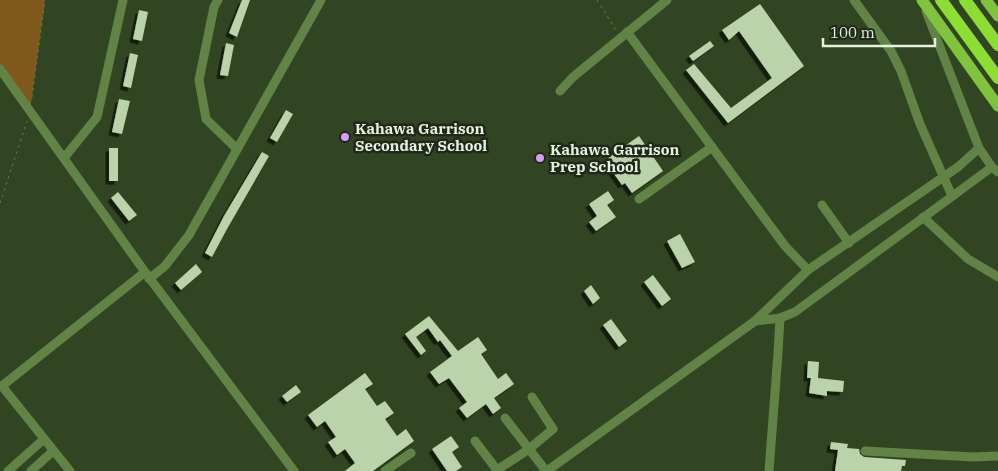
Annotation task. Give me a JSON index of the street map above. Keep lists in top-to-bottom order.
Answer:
{
  "places": ["Kahawa Garrison Secondary School", "Kahawa Garrison Prep School"],
  "scale_bar": "100 m"
}
